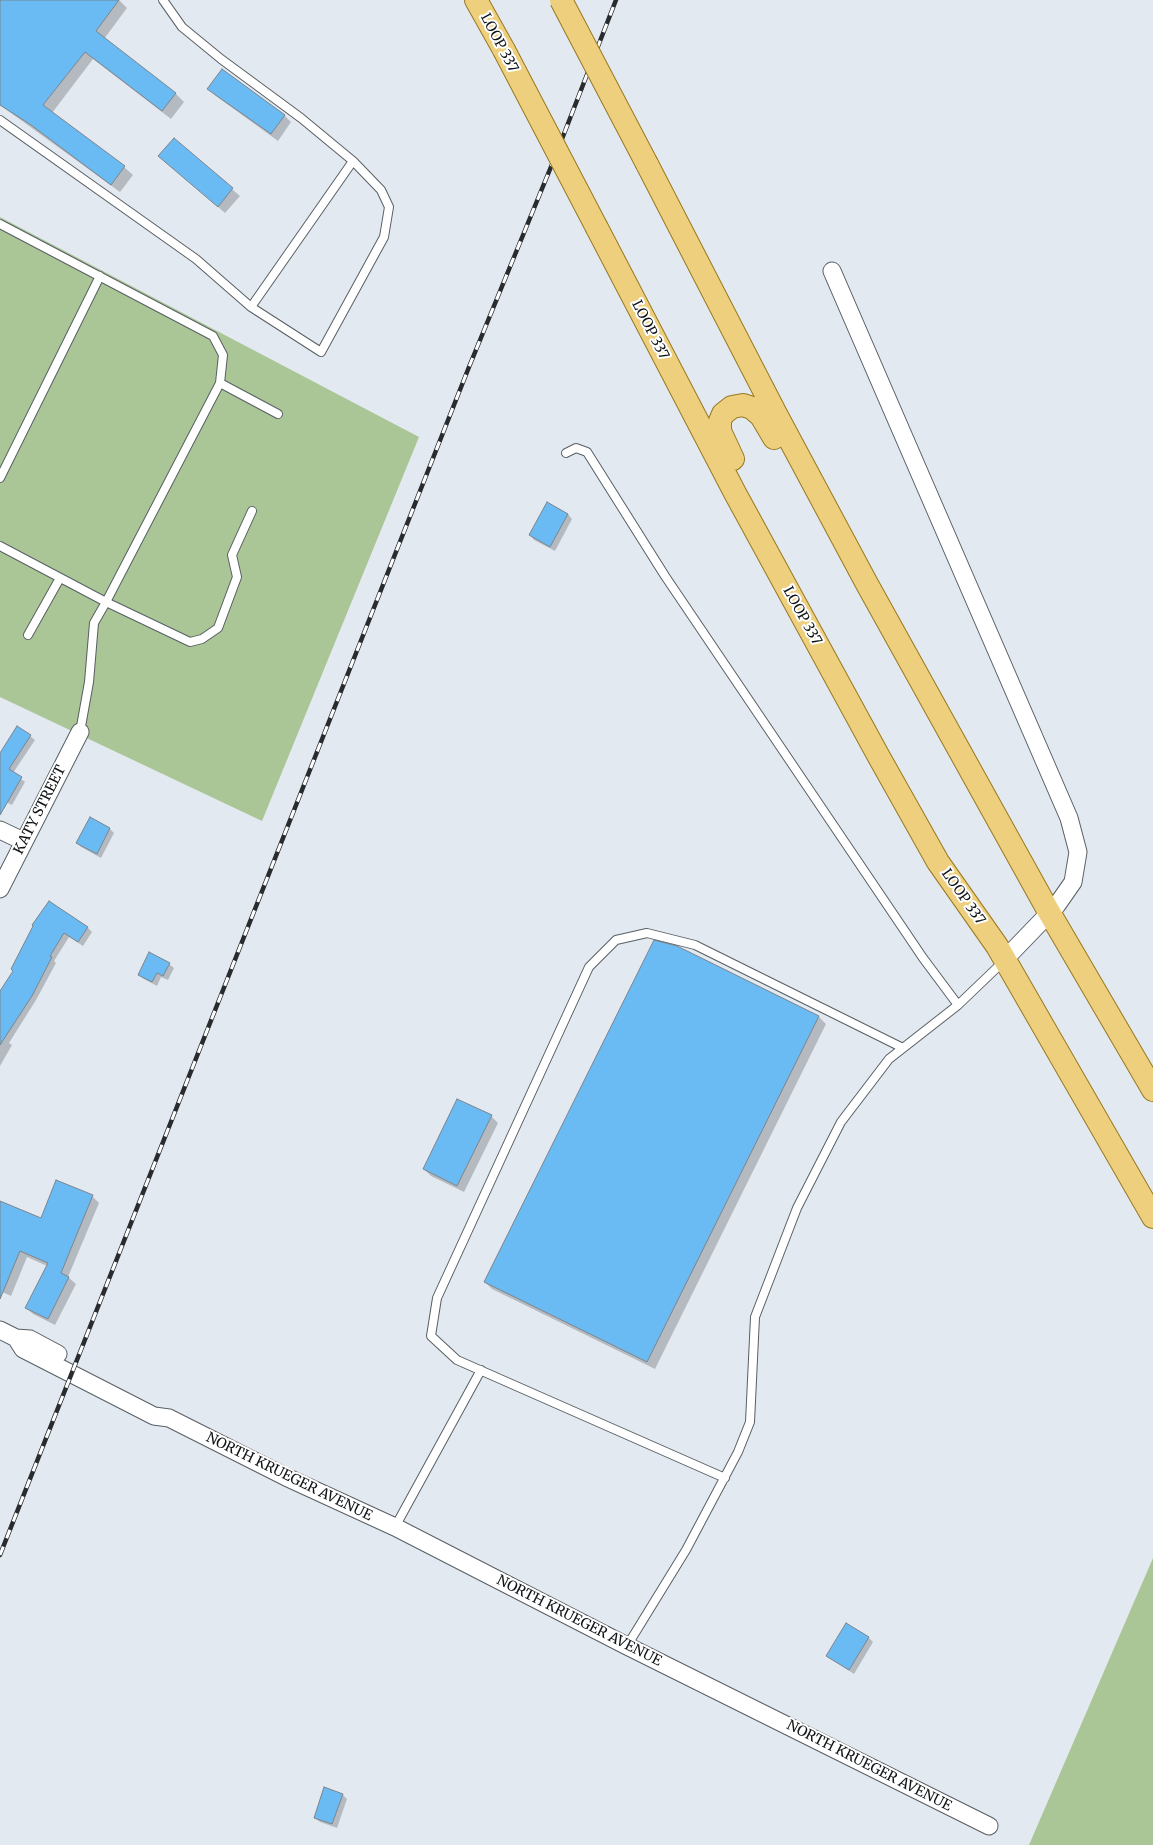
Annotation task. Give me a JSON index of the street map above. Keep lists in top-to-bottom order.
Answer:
{
  "streets": {
    "main road": ["LOOP 337"],
    "street": ["KATY STREET", "NORTH KRUEGER AVENUE"]
  }
}
